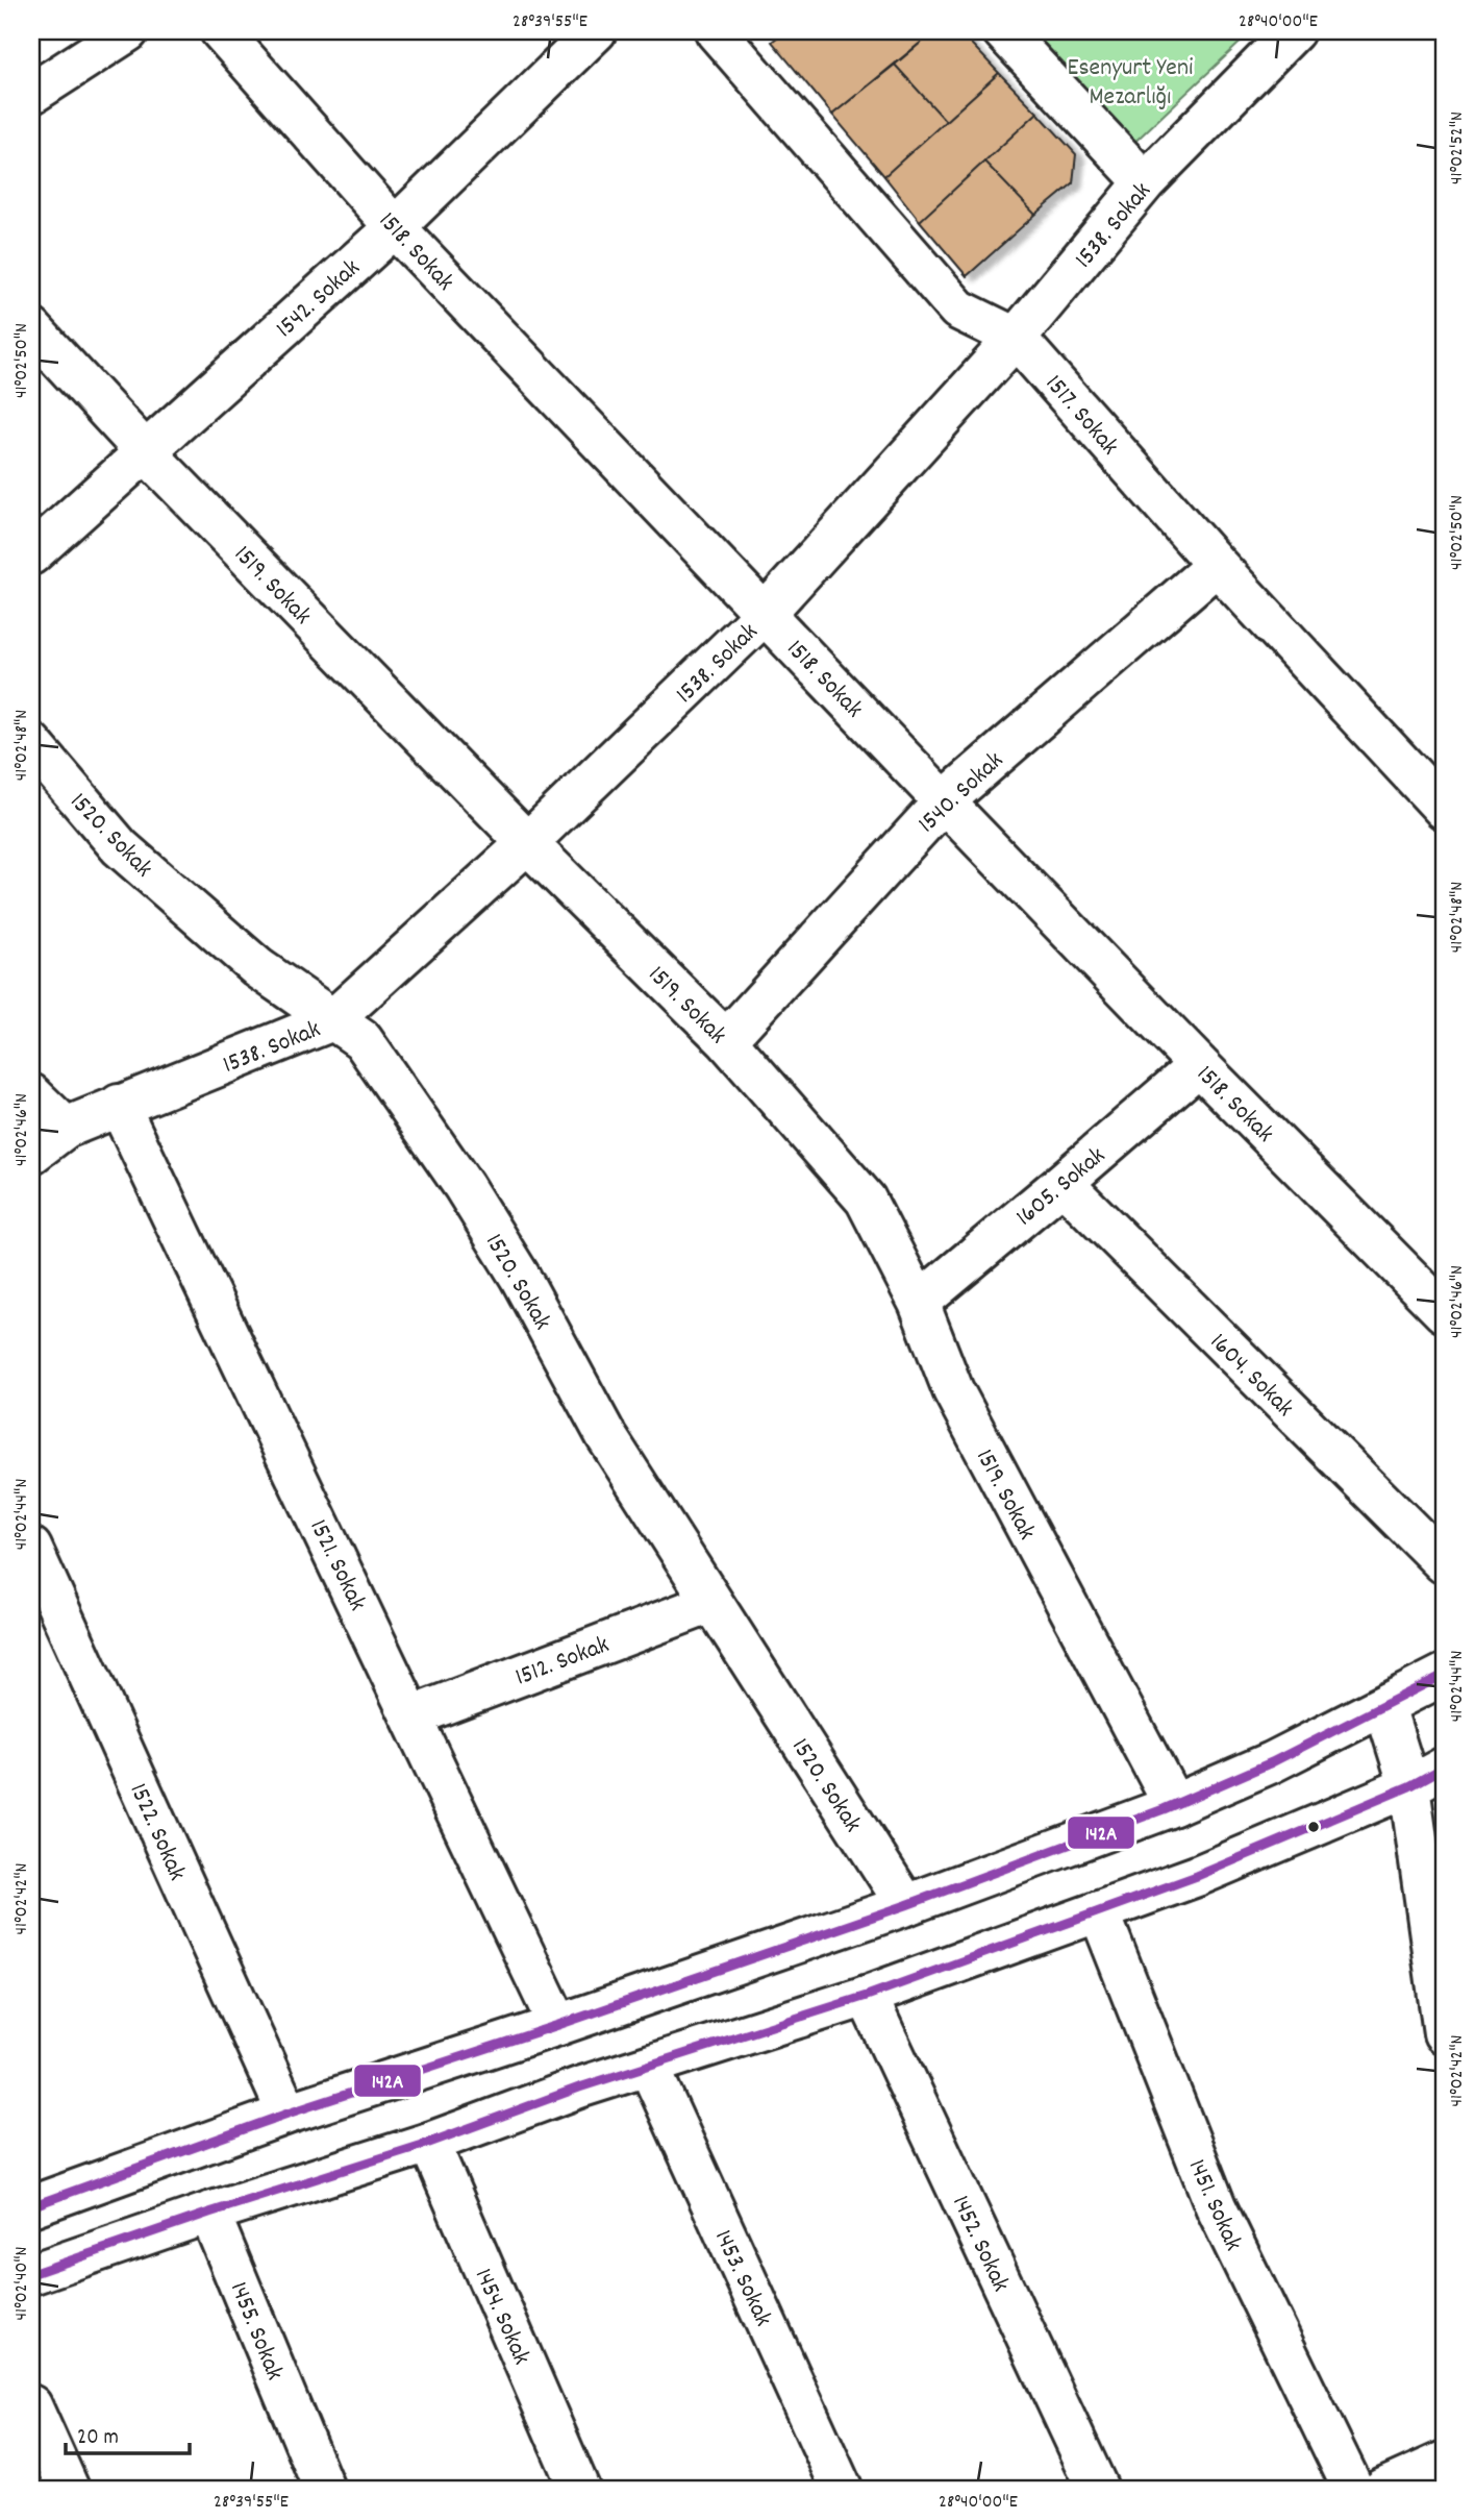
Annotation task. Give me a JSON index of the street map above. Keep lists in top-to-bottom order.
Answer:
{
  "streets": {
    "street": [
      "1538. Sokak",
      "1518. Sokak",
      "1542. Sokak",
      "1517. Sokak",
      "1519. Sokak",
      "1540. Sokak",
      "1520. Sokak",
      "1605. Sokak",
      "1604. Sokak",
      "1521. Sokak",
      "1512. Sokak",
      "1522. Sokak",
      "1451. Sokak",
      "1452. Sokak",
      "1453. Sokak",
      "1454. Sokak",
      "1455. Sokak"
    ]
  },
  "crossings": [
    ["1538. Sokak", "1518. Sokak"],
    ["1538. Sokak", "1517. Sokak"],
    ["1538. Sokak", "1519. Sokak"],
    ["1538. Sokak", "1520. Sokak"],
    ["1538. Sokak", "1521. Sokak"],
    ["1518. Sokak", "1542. Sokak"],
    ["1518. Sokak", "1540. Sokak"],
    ["1518. Sokak", "1605. Sokak"],
    ["1542. Sokak", "1519. Sokak"],
    ["1517. Sokak", "1540. Sokak"],
    ["1519. Sokak", "1540. Sokak"],
    ["1519. Sokak", "1605. Sokak"],
    ["1520. Sokak", "1512. Sokak"],
    ["1605. Sokak", "1604. Sokak"],
    ["1521. Sokak", "1512. Sokak"]
  ],
  "parks": ["Esenyurt Yeni Mezarlığı"],
  "lines": ["transit line 142A"],
  "scale_bar": "20 m",
  "coordinates": [
    "28°39'55\"E",
    "28°40'00\"E",
    "41°02'52\"N",
    "41°02'50\"N",
    "41°02'48\"N",
    "41°02'46\"N",
    "41°02'44\"N",
    "41°02'42\"N",
    "41°02'40\"N"
  ]
}
